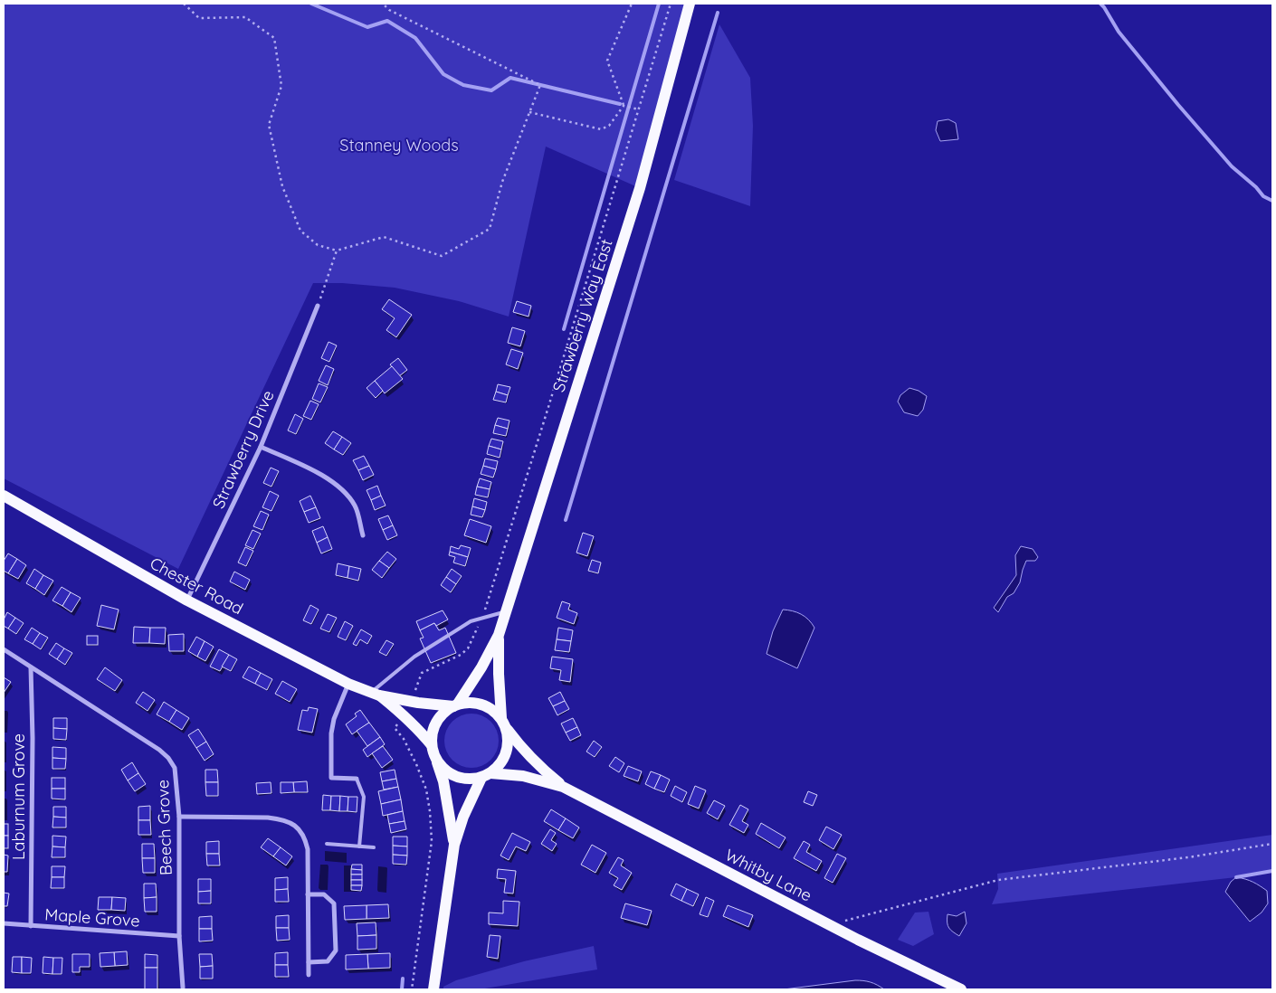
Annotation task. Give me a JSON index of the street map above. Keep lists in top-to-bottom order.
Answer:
{
  "streets": {
    "main road": ["Strawberry Way East", "Chester Road", "Whitby Lane"],
    "street": [
      "Strawberry Drive",
      "Laburnum Grove",
      "Beech Grove",
      "Maple Grove"
    ]
  },
  "crossings": [
    ["Strawberry Way East", "Chester Road"],
    ["Strawberry Way East", "Whitby Lane"],
    ["Strawberry Drive", "Chester Road"],
    ["Chester Road", "Whitby Lane"],
    ["Laburnum Grove", "Beech Grove"],
    ["Laburnum Grove", "Maple Grove"],
    ["Beech Grove", "Maple Grove"]
  ],
  "parks": ["Stanney Woods"]
}
